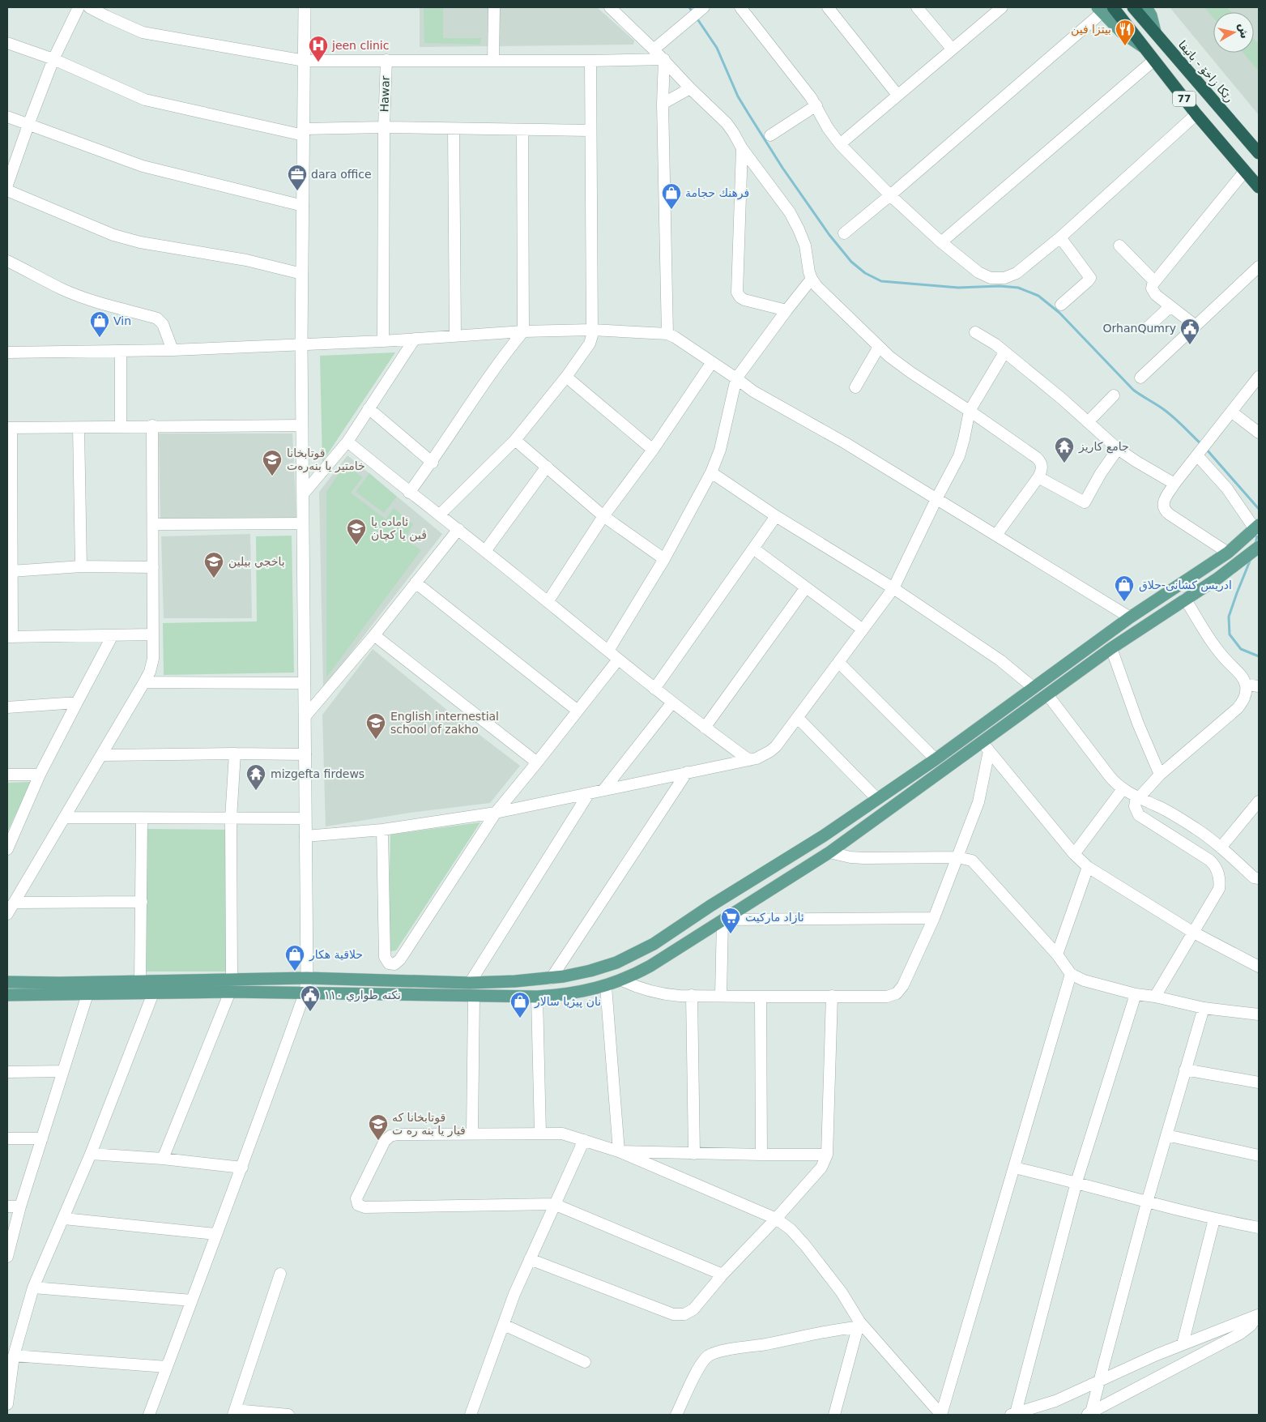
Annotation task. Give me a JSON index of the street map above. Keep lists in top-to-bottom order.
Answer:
{
  "streets": {
    "highway": ["رێکا زاخۆ - باتیفا", "77"],
    "street": ["Hawar"]
  },
  "places": {
    "restaurant": ["بيتزا فين"],
    "hospital": ["jeen clinic"],
    "office": ["dara office"],
    "shop": [
      "فرهنك حجامة",
      "Vin",
      "ادريس كشانى-حلاق",
      "حلاقية هكار",
      "نان پيژيا سالار"
    ],
    "public building": ["OrhanQumry", "نكته طواري ١١٠"],
    "temple": ["جامع كاريز", "mizgefta firdews"],
    "school or university": [
      "قوتابخانا خامتیر یا بنەرەت",
      "ئاماده یا ڤین یا کچان",
      "باخجي بيلين",
      "English internestial school of zakho",
      "قوتابخانا كه فيار يا بنه ره ت"
    ],
    "supermarket": ["ئازاد ماركيت"]
  },
  "north": "right"
}
